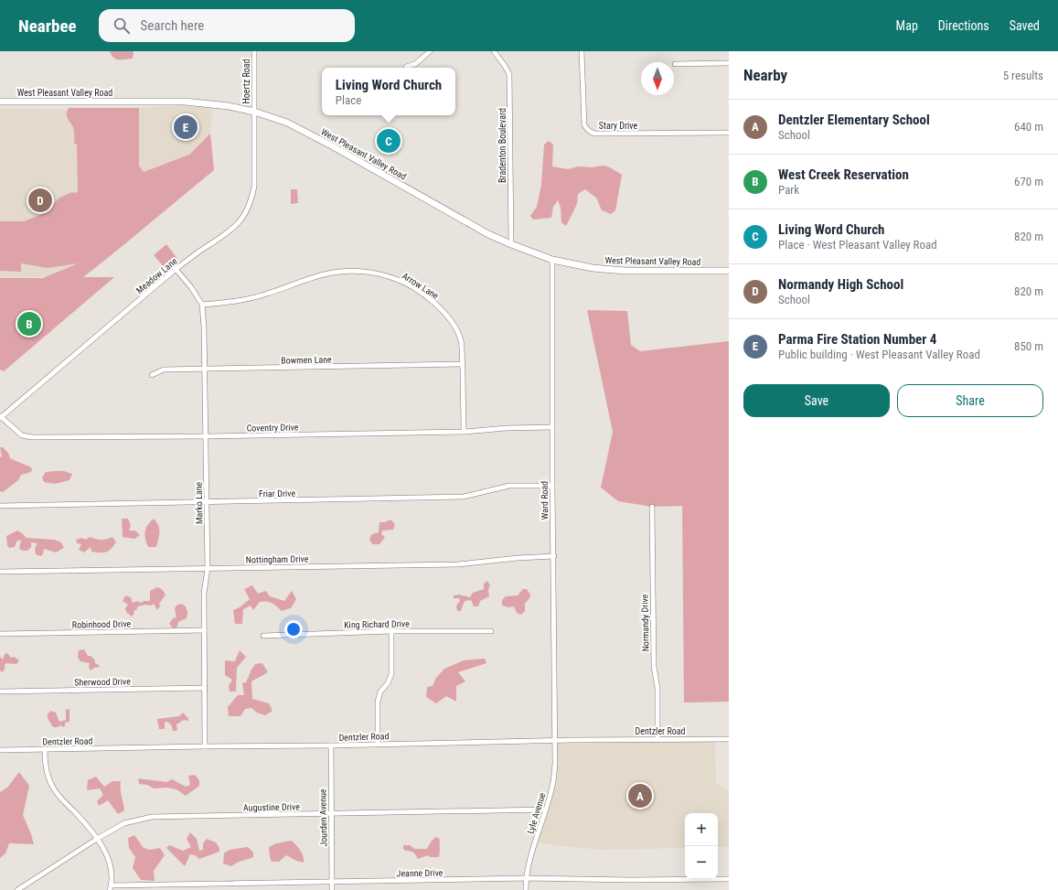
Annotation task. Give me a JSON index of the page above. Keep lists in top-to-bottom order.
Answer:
{
  "streets": {
    "main road": ["West Pleasant Valley Road"],
    "street": [
      "Hoertz Road",
      "Stary Drive",
      "Bradenton Boulevard",
      "Meadow Lane",
      "Arrow Lane",
      "Bowmen Lane",
      "Coventry Drive",
      "Friar Drive",
      "Ward Road",
      "Marko Lane",
      "Nottingham Drive",
      "Normandy Drive",
      "Robinhood Drive",
      "King Richard Drive",
      "Sherwood Drive",
      "Dentzler Road",
      "Augustine Drive",
      "Lyle Avenue",
      "Jourden Avenue",
      "Jeanne Drive"
    ]
  },
  "crossings": [
    ["Hoertz Road", "West Pleasant Valley Road"],
    ["Hoertz Road", "Meadow Lane"],
    ["West Pleasant Valley Road", "Bradenton Boulevard"],
    ["West Pleasant Valley Road", "Meadow Lane"],
    ["West Pleasant Valley Road", "Ward Road"],
    ["Meadow Lane", "Coventry Drive"],
    ["Meadow Lane", "Marko Lane"],
    ["Arrow Lane", "Bowmen Lane"],
    ["Arrow Lane", "Coventry Drive"],
    ["Arrow Lane", "Marko Lane"],
    ["Bowmen Lane", "Marko Lane"],
    ["Coventry Drive", "Ward Road"],
    ["Coventry Drive", "Marko Lane"],
    ["Friar Drive", "Ward Road"],
    ["Friar Drive", "Marko Lane"],
    ["Ward Road", "Nottingham Drive"],
    ["Ward Road", "Dentzler Road"],
    ["Ward Road", "Lyle Avenue"],
    ["Marko Lane", "Nottingham Drive"],
    ["Marko Lane", "Robinhood Drive"],
    ["Marko Lane", "Sherwood Drive"],
    ["Marko Lane", "Dentzler Road"],
    ["Normandy Drive", "Dentzler Road"],
    ["Dentzler Road", "Lyle Avenue"],
    ["Dentzler Road", "Jourden Avenue"],
    ["Augustine Drive", "Lyle Avenue"],
    ["Augustine Drive", "Jourden Avenue"],
    ["Lyle Avenue", "Jeanne Drive"],
    ["Jourden Avenue", "Jeanne Drive"]
  ],
  "north": "bottom",
  "page": {
    "header": "Nearbee",
    "search": "Search here",
    "nav": ["Map", "Directions", "Saved"],
    "heading": ["Nearby", "5 results"],
    "popup": ["Living Word Church", "Place"],
    "list": [
      {
        "mark": "A",
        "name": "Dentzler Elementary School",
        "note": "School",
        "value": "640 m"
      },
      {
        "mark": "B",
        "name": "West Creek Reservation",
        "note": "Park",
        "value": "670 m"
      },
      {
        "mark": "C",
        "name": "Living Word Church",
        "note": "Place · West Pleasant Valley Road",
        "value": "820 m"
      },
      {
        "mark": "D",
        "name": "Normandy High School",
        "note": "School",
        "value": "820 m"
      },
      {
        "mark": "E",
        "name": "Parma Fire Station Number 4",
        "note": "Public building · West Pleasant Valley Road",
        "value": "850 m"
      }
    ],
    "pins": [
      "E",
      "C",
      "D",
      "B",
      "A"
    ],
    "buttons": ["Save", "Share"],
    "map_buttons": ["+", "−"]
  }
}
